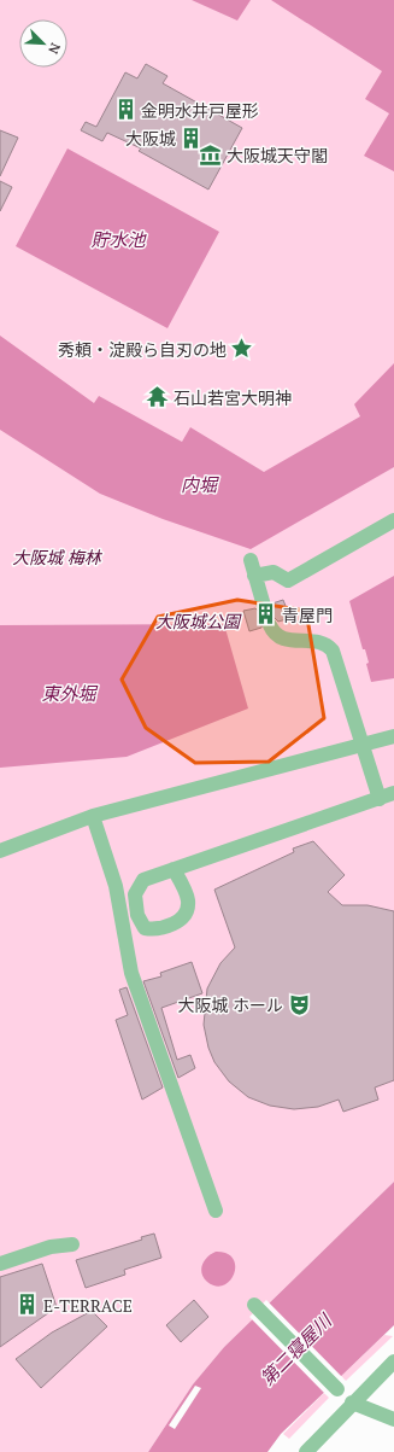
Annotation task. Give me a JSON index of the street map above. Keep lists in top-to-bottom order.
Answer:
{
  "water": [
    "貯水池",
    "内堀",
    "東外堀",
    "第二寝屋川"
  ],
  "parks": ["大阪城 梅林", "大阪城公園"],
  "places": {
    "building": [
      "金明水井戸屋形",
      "大阪城",
      "青屋門",
      "E-TERRACE"
    ],
    "museum": ["大阪城天守閣"],
    "place": ["秀頼・淀殿ら自刃の地"],
    "temple": ["石山若宮大明神"],
    "theatre": ["大阪城 ホール"]
  },
  "north": "bottom right"
}
